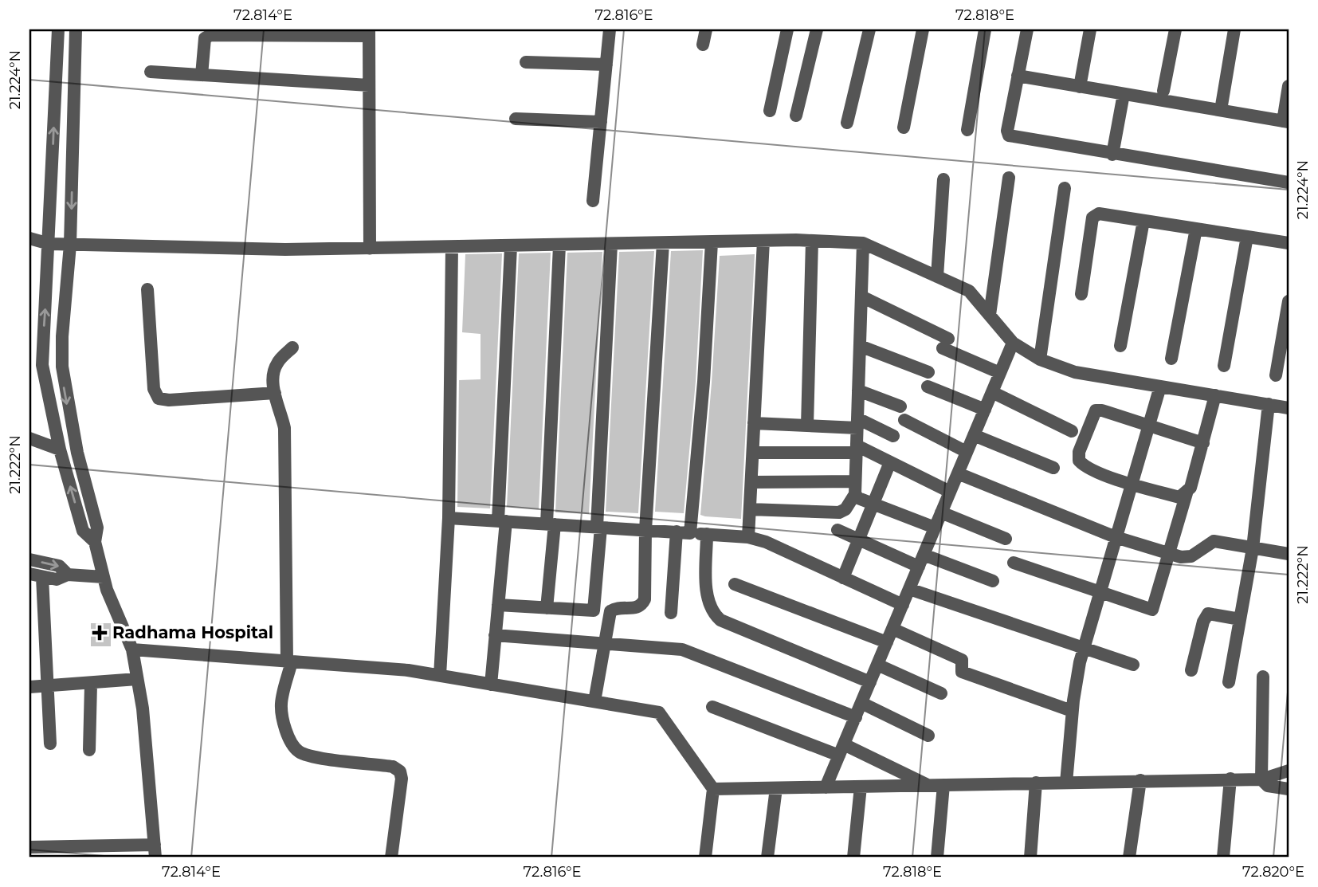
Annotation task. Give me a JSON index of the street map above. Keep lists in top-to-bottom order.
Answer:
{
  "places": {
    "health": ["Radhama Hospital"]
  },
  "coordinates": [
    "72.814°E",
    "72.816°E",
    "72.818°E",
    "21.224°N",
    "21.222°N",
    "72.820°E"
  ]
}
